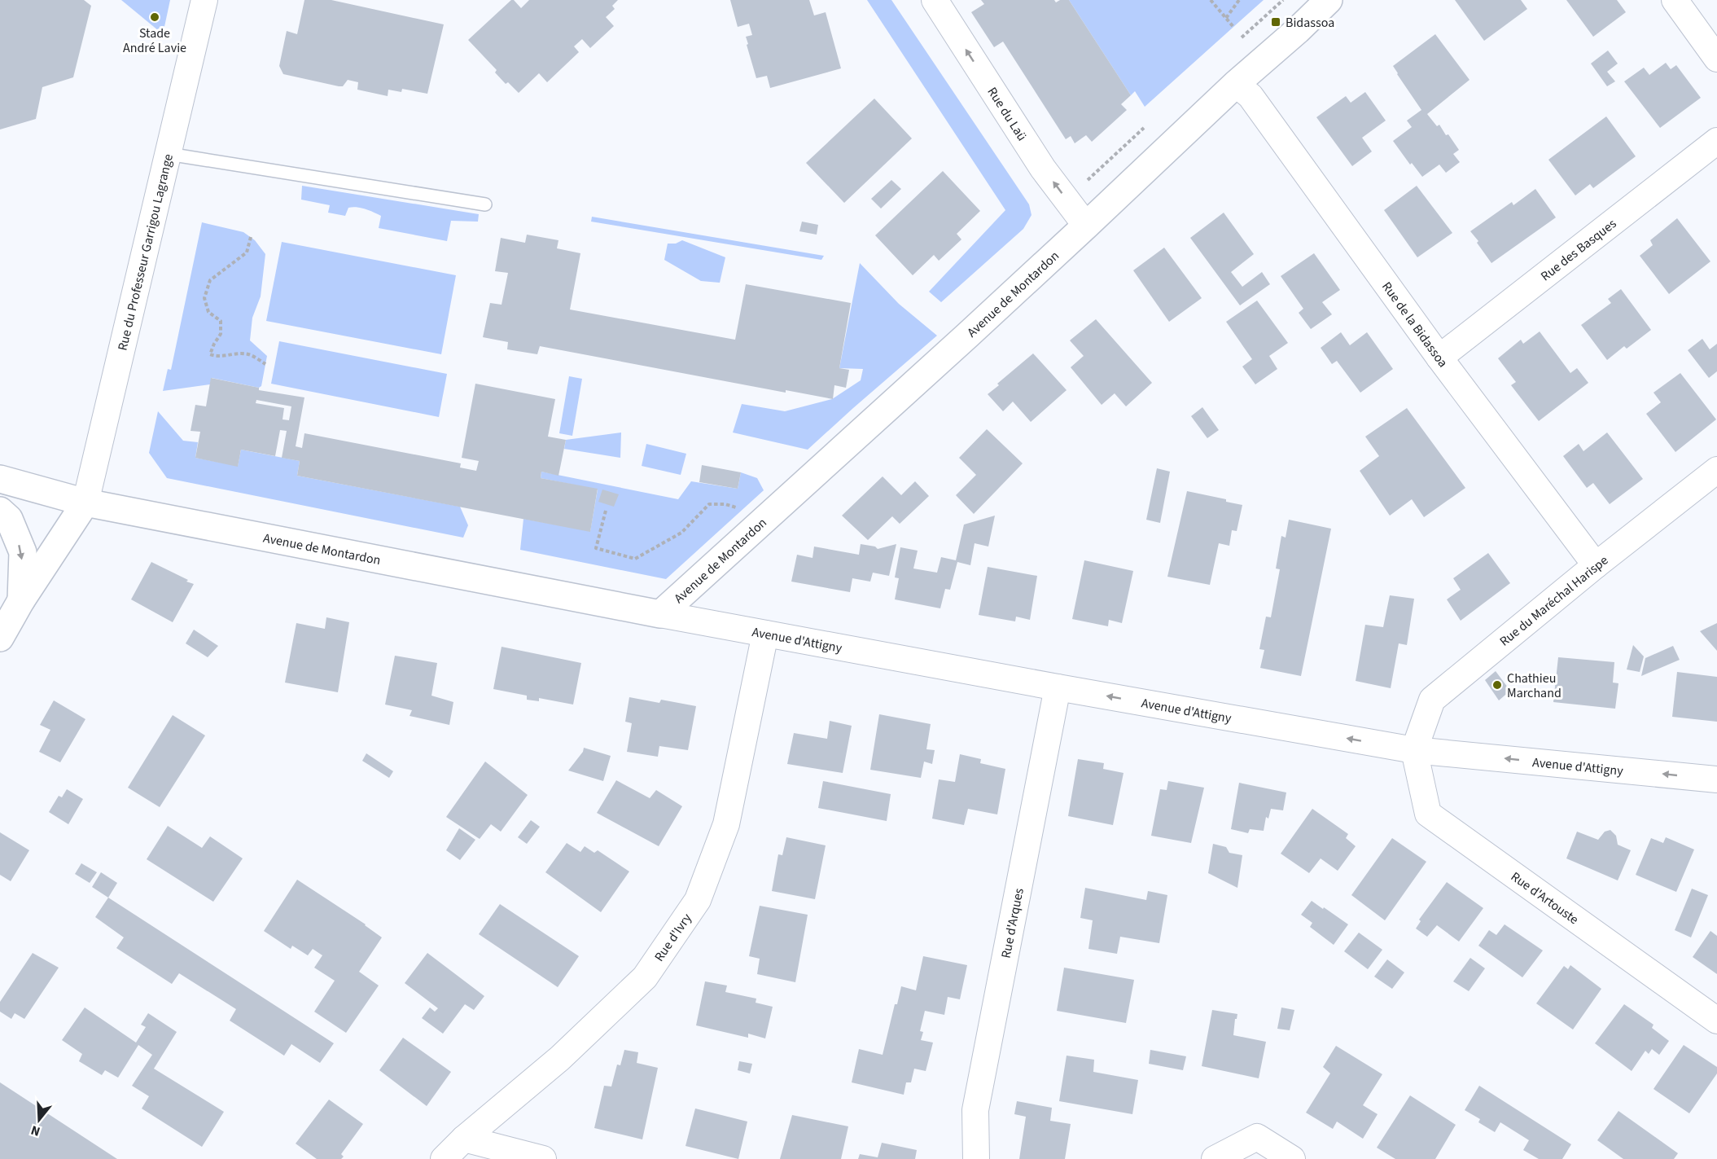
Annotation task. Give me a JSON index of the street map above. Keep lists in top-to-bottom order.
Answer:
{
  "streets": {
    "street": [
      "Rue du Laü",
      "Rue des Basques",
      "Rue du Professeur Garrigou Lagrange",
      "Avenue de Montardon",
      "Rue de la Bidassoa",
      "Rue du Maréchal Harispe",
      "Avenue d'Attigny",
      "Rue d'Artouste",
      "Rue d'Arques",
      "Rue d'Ivry"
    ]
  },
  "crossings": [
    ["Rue du Laü", "Avenue de Montardon"],
    ["Rue des Basques", "Rue de la Bidassoa"],
    ["Rue du Professeur Garrigou Lagrange", "Avenue de Montardon"],
    ["Avenue de Montardon", "Rue de la Bidassoa"],
    ["Avenue de Montardon", "Avenue d'Attigny"],
    ["Rue de la Bidassoa", "Rue du Maréchal Harispe"],
    ["Rue du Maréchal Harispe", "Avenue d'Attigny"],
    ["Rue du Maréchal Harispe", "Rue d'Artouste"],
    ["Avenue d'Attigny", "Rue d'Artouste"],
    ["Avenue d'Attigny", "Rue d'Arques"],
    ["Avenue d'Attigny", "Rue d'Ivry"]
  ],
  "one_way": ["Rue du Laü", "Avenue d'Attigny"],
  "places": {
    "other": ["Stade André Lavie", "Chathieu Marchand"],
    "transit": ["Bidassoa"]
  },
  "north": "bottom"
}
